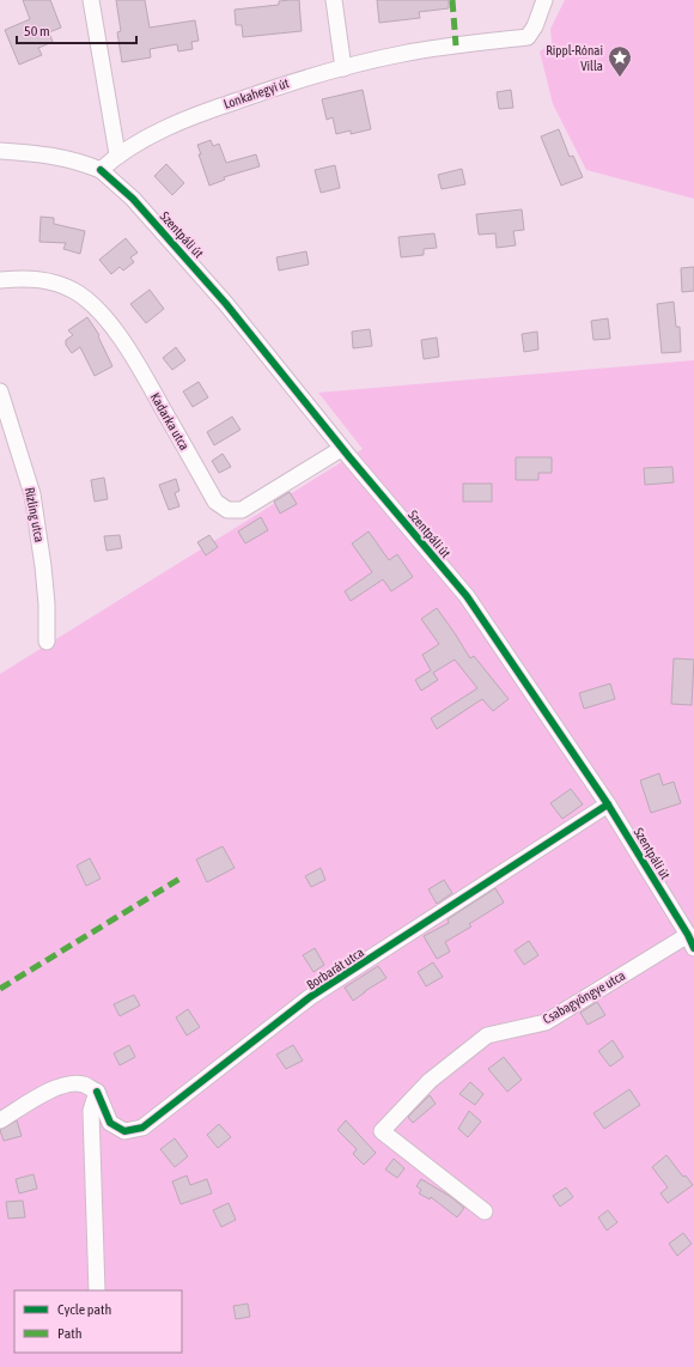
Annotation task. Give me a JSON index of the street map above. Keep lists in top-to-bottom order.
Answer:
{
  "streets": {
    "street": [
      "Lonkahegyi út",
      "Szentpáli út",
      "Kadarka utca",
      "Rizling utca",
      "Borbarát utca",
      "Csabagyöngye utca"
    ]
  },
  "crossings": [
    ["Lonkahegyi út", "Szentpáli út"],
    ["Szentpáli út", "Kadarka utca"],
    ["Szentpáli út", "Borbarát utca"],
    ["Szentpáli út", "Csabagyöngye utca"]
  ],
  "places": {
    "place": ["Rippl-Rónai Villa"]
  },
  "legend": ["Cycle path", "Path"],
  "scale_bar": "50 m"
}
